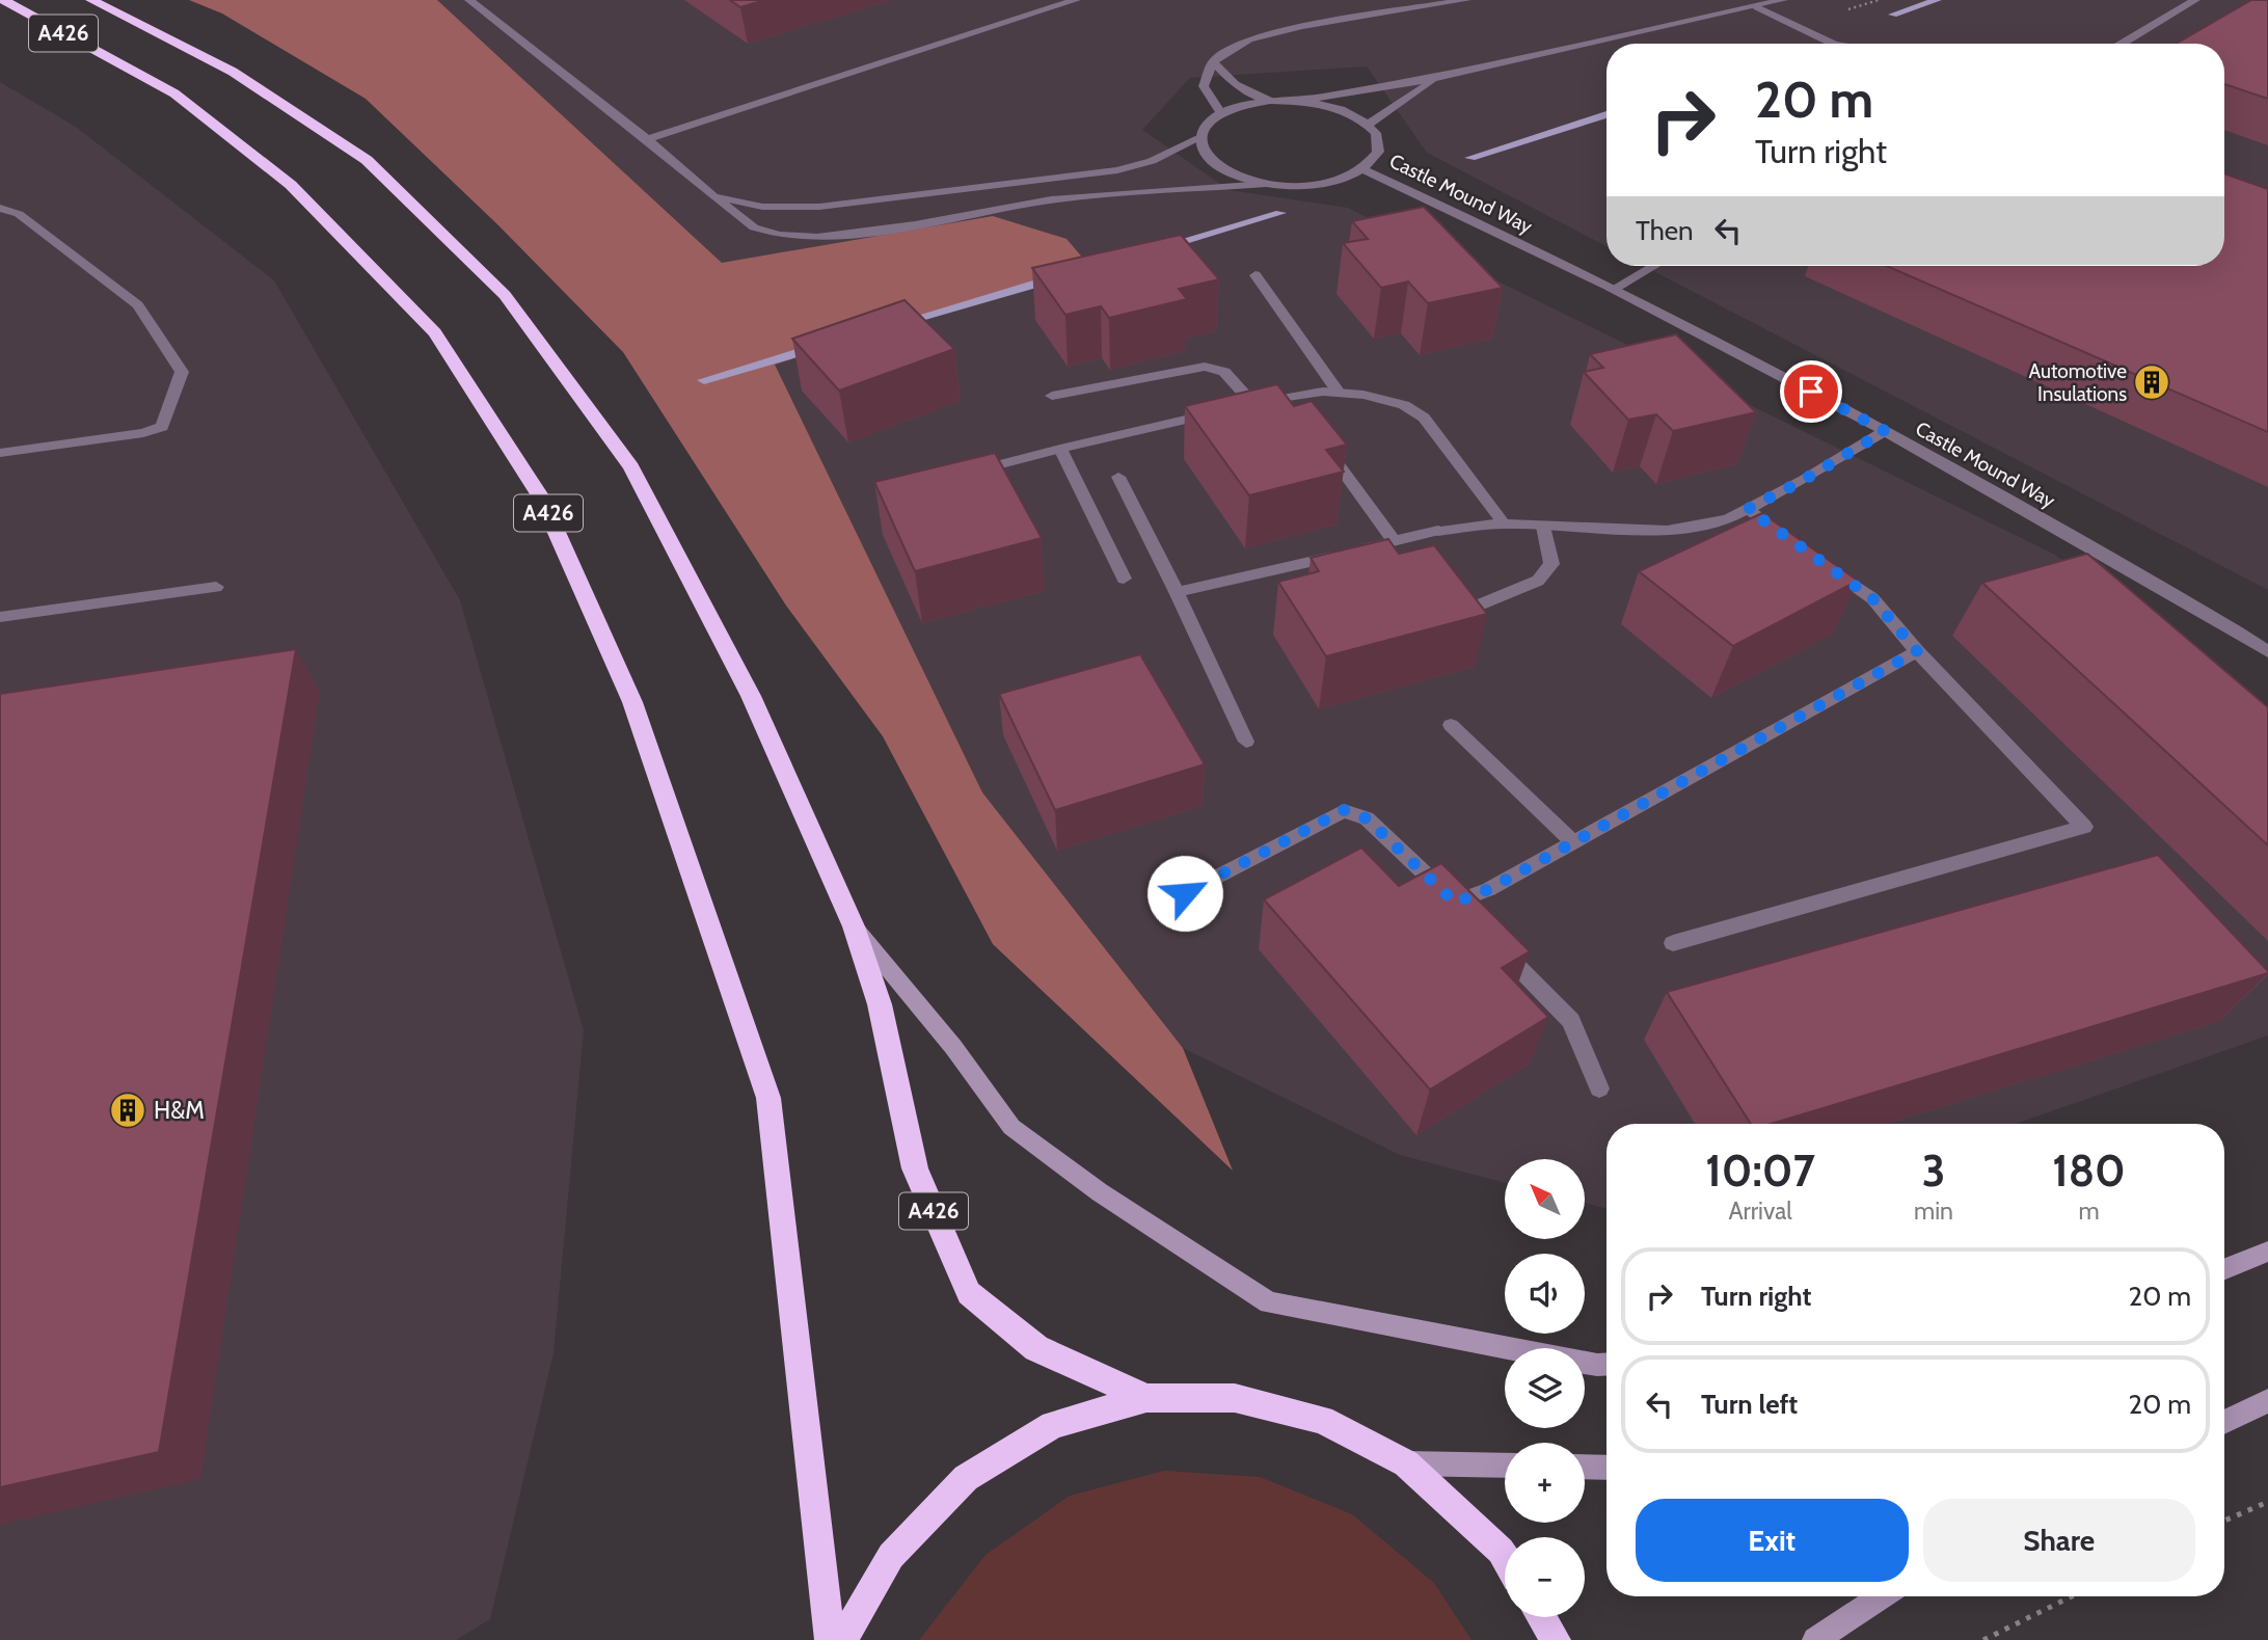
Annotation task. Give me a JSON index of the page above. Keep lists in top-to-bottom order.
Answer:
{
  "streets": {
    "highway": ["A426"],
    "street": ["Castle Mound Way"]
  },
  "places": {
    "building": ["Automotive Insulations", "H&M"]
  },
  "north": "top left",
  "page": {
    "turn": ["20 m", "Turn right"],
    "then": "Then",
    "eta": [
      "10:07",
      "Arrival",
      "3",
      "min",
      "180",
      "m"
    ],
    "map_buttons": ["+", "−"],
    "list": [
      {
        "name": "Turn right",
        "value": "20 m"
      },
      {
        "name": "Turn left",
        "value": "20 m"
      }
    ],
    "buttons": ["Exit", "Share"]
  }
}
